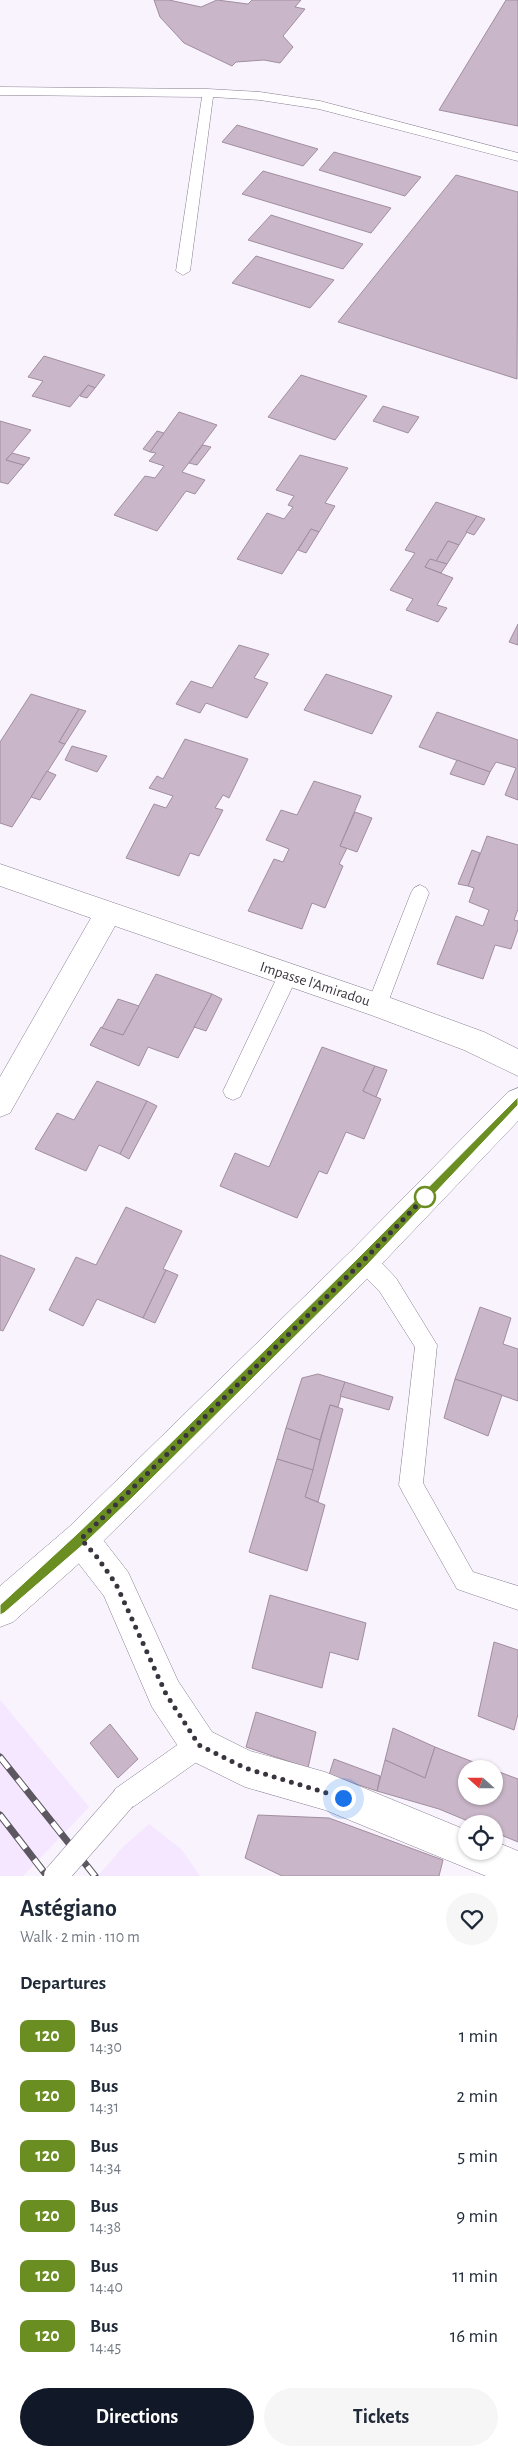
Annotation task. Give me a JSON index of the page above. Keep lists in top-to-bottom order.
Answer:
{
  "streets": {
    "street": ["Impasse l'Amiradou"]
  },
  "lines": ["bus line 120"],
  "north": "left",
  "page": {
    "heading": [
      ["Astégiano", "Walk · 2 min · 110 m"],
      "Departures"
    ],
    "list": [
      {
        "mark": "120",
        "name": "Bus",
        "note": "14:30",
        "value": "1 min"
      },
      {
        "mark": "120",
        "name": "Bus",
        "note": "14:31",
        "value": "2 min"
      },
      {
        "mark": "120",
        "name": "Bus",
        "note": "14:34",
        "value": "5 min"
      },
      {
        "mark": "120",
        "name": "Bus",
        "note": "14:38",
        "value": "9 min"
      },
      {
        "mark": "120",
        "name": "Bus",
        "note": "14:40",
        "value": "11 min"
      },
      {
        "mark": "120",
        "name": "Bus",
        "note": "14:45",
        "value": "16 min"
      }
    ],
    "buttons": ["Directions", "Tickets"]
  }
}
